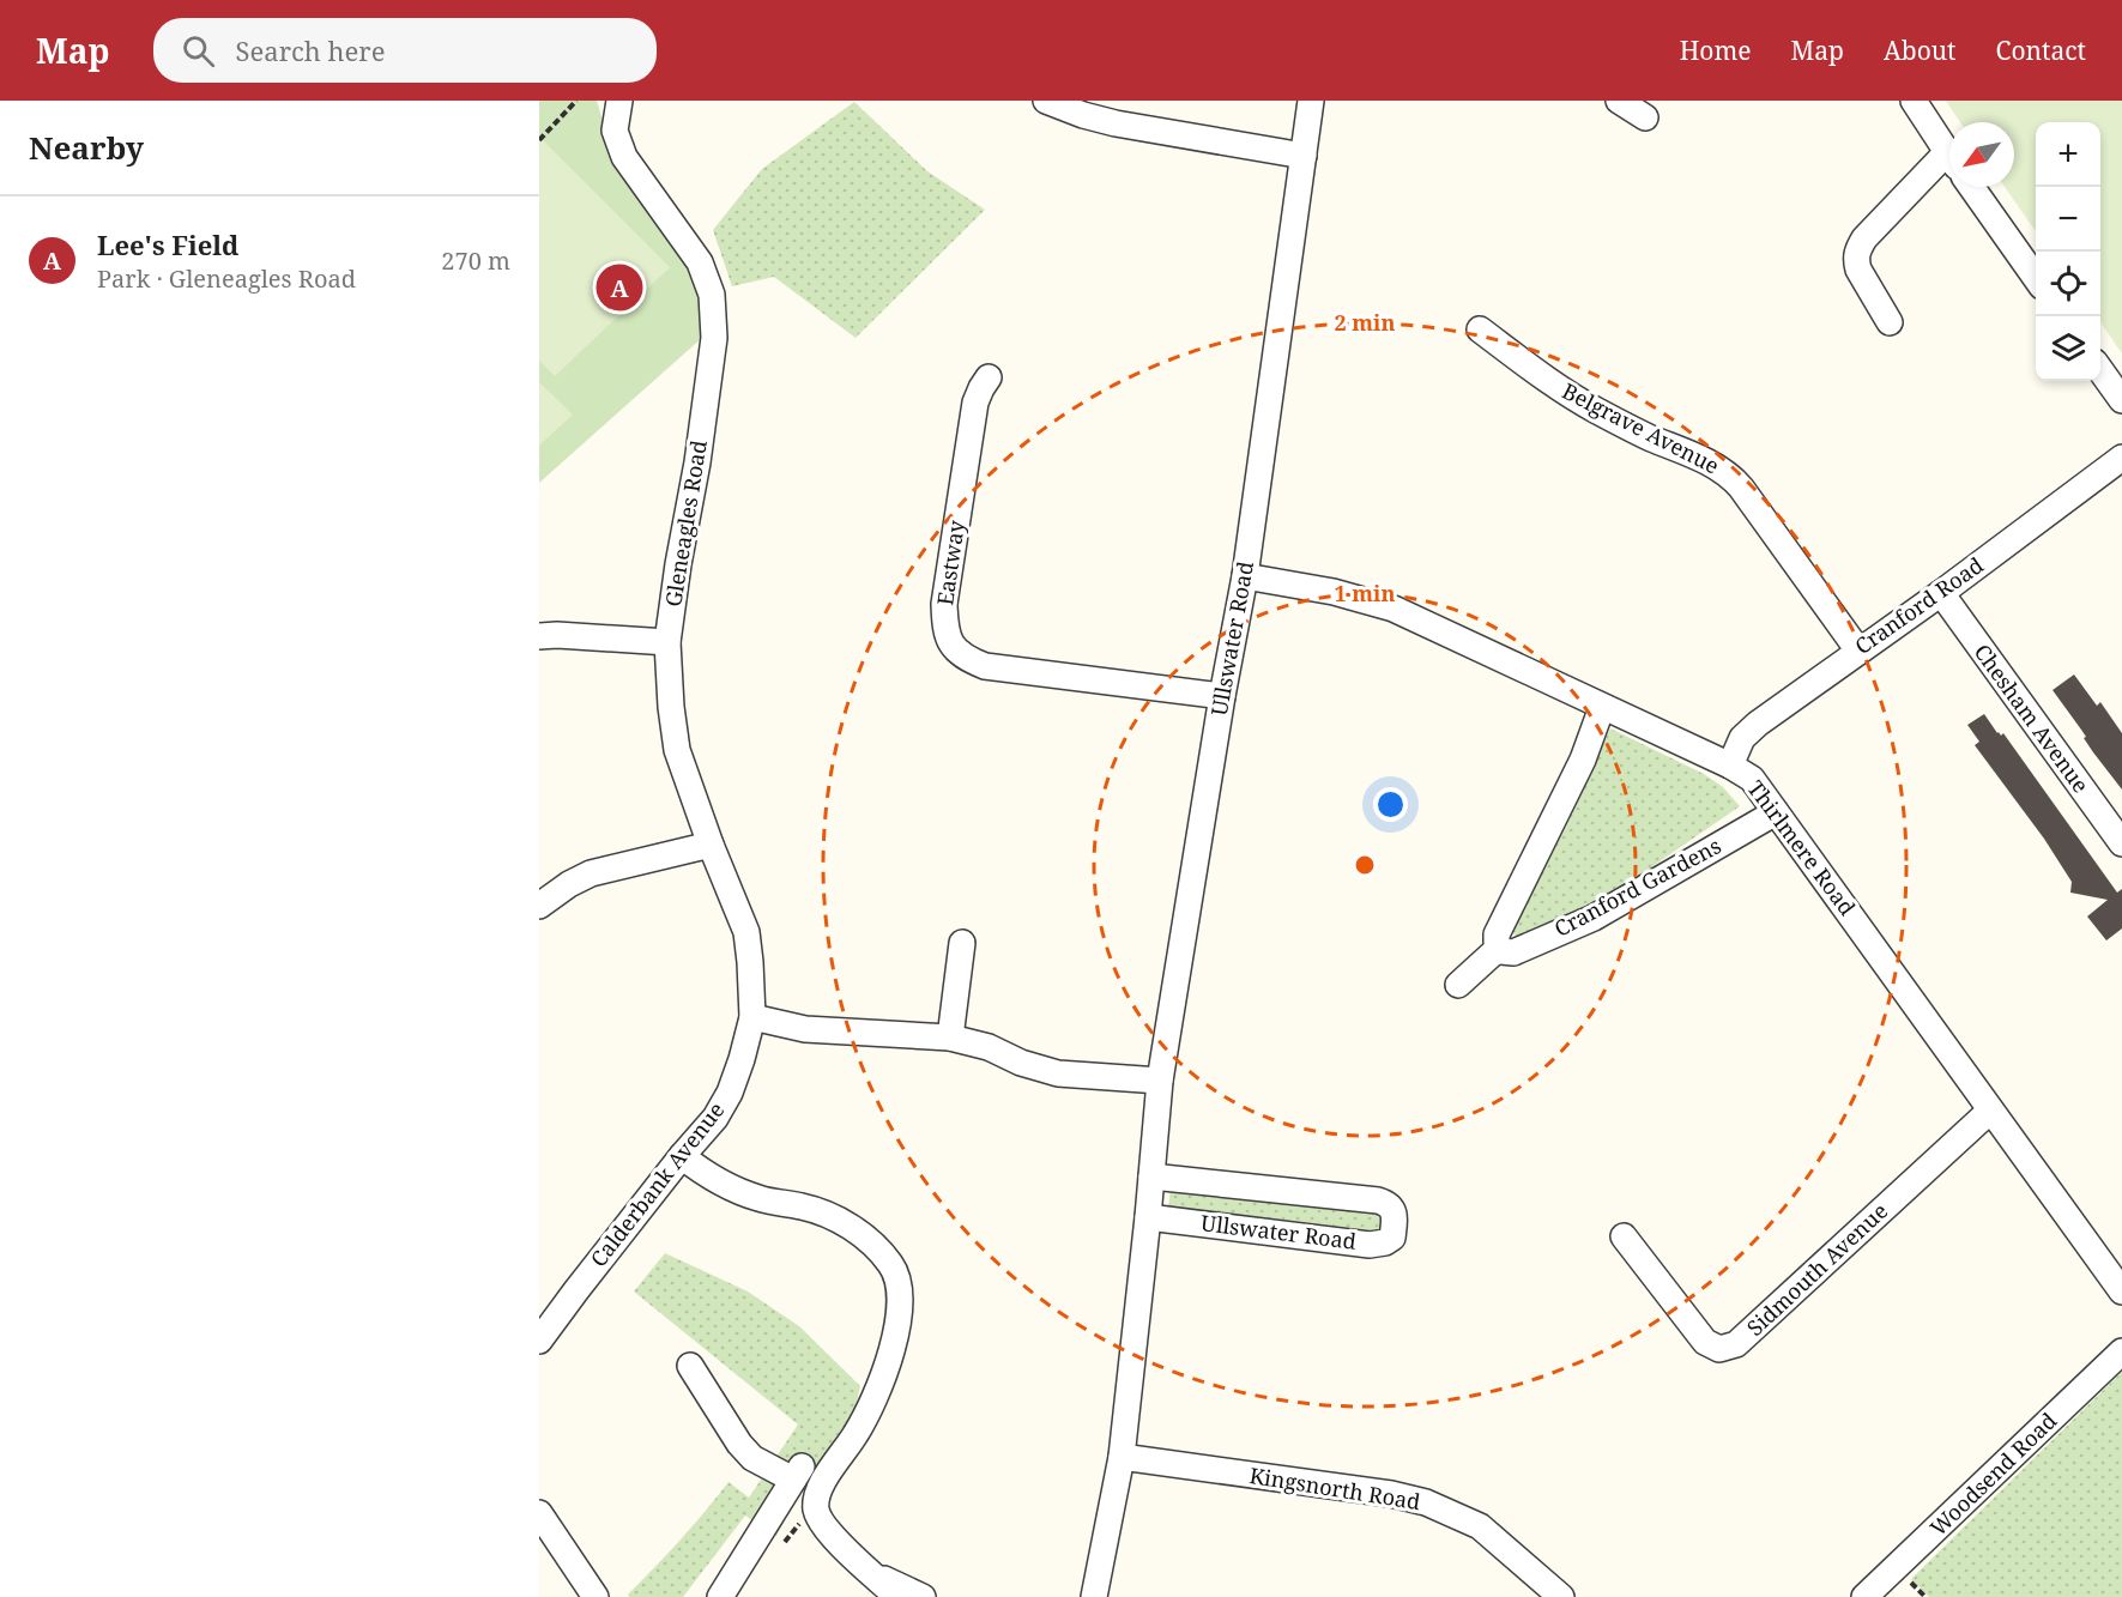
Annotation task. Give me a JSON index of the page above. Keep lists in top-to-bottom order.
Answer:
{
  "streets": {
    "street": [
      "Belgrave Avenue",
      "Gleneagles Road",
      "Eastway",
      "Cranford Road",
      "Ullswater Road",
      "Chesham Avenue",
      "Thirlmere Road",
      "Cranford Gardens",
      "Calderbank Avenue",
      "Sidmouth Avenue",
      "Woodsend Road",
      "Kingsnorth Road"
    ]
  },
  "crossings": [
    ["Belgrave Avenue", "Cranford Road"],
    ["Gleneagles Road", "Calderbank Avenue"],
    ["Eastway", "Ullswater Road"],
    ["Cranford Road", "Chesham Avenue"],
    ["Cranford Road", "Thirlmere Road"],
    ["Ullswater Road", "Thirlmere Road"],
    ["Ullswater Road", "Kingsnorth Road"],
    ["Thirlmere Road", "Cranford Gardens"],
    ["Thirlmere Road", "Sidmouth Avenue"]
  ],
  "north": "bottom left",
  "page": {
    "header": "Map",
    "search": "Search here",
    "nav": [
      "Home",
      "Map",
      "About",
      "Contact"
    ],
    "heading": "Nearby",
    "map_buttons": ["+", "−"],
    "list": [
      {
        "mark": "A",
        "name": "Lee's Field",
        "note": "Park · Gleneagles Road",
        "value": "270 m"
      }
    ],
    "pins": "A"
  },
  "rings": ["2 min", "1 min"]
}
